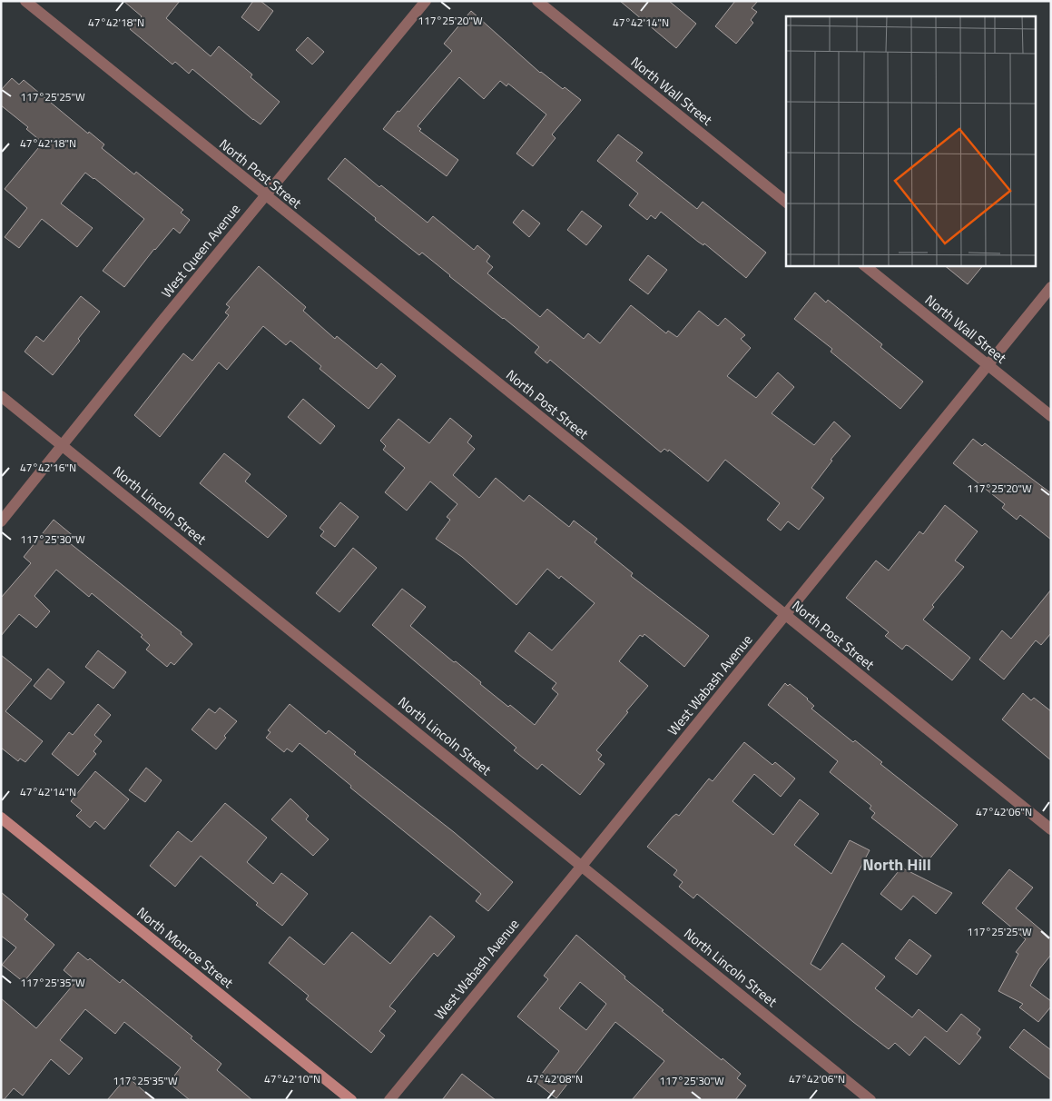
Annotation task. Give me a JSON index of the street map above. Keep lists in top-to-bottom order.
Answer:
{
  "streets": {
    "main road": ["North Monroe Street"],
    "street": [
      "North Wall Street",
      "North Post Street",
      "West Queen Avenue",
      "North Lincoln Street",
      "West Wabash Avenue"
    ]
  },
  "crossings": [
    ["North Wall Street", "West Wabash Avenue"],
    ["North Post Street", "West Queen Avenue"],
    ["North Post Street", "West Wabash Avenue"],
    ["West Queen Avenue", "North Lincoln Street"],
    ["North Lincoln Street", "West Wabash Avenue"]
  ],
  "districts": ["North Hill"],
  "coordinates": [
    "117°25'20\"W",
    "47°42'18\"N",
    "47°42'14\"N",
    "117°25'25\"W",
    "47°42'16\"N",
    "117°25'30\"W",
    "47°42'06\"N",
    "117°25'35\"W",
    "47°42'10\"N",
    "47°42'08\"N"
  ]
}
